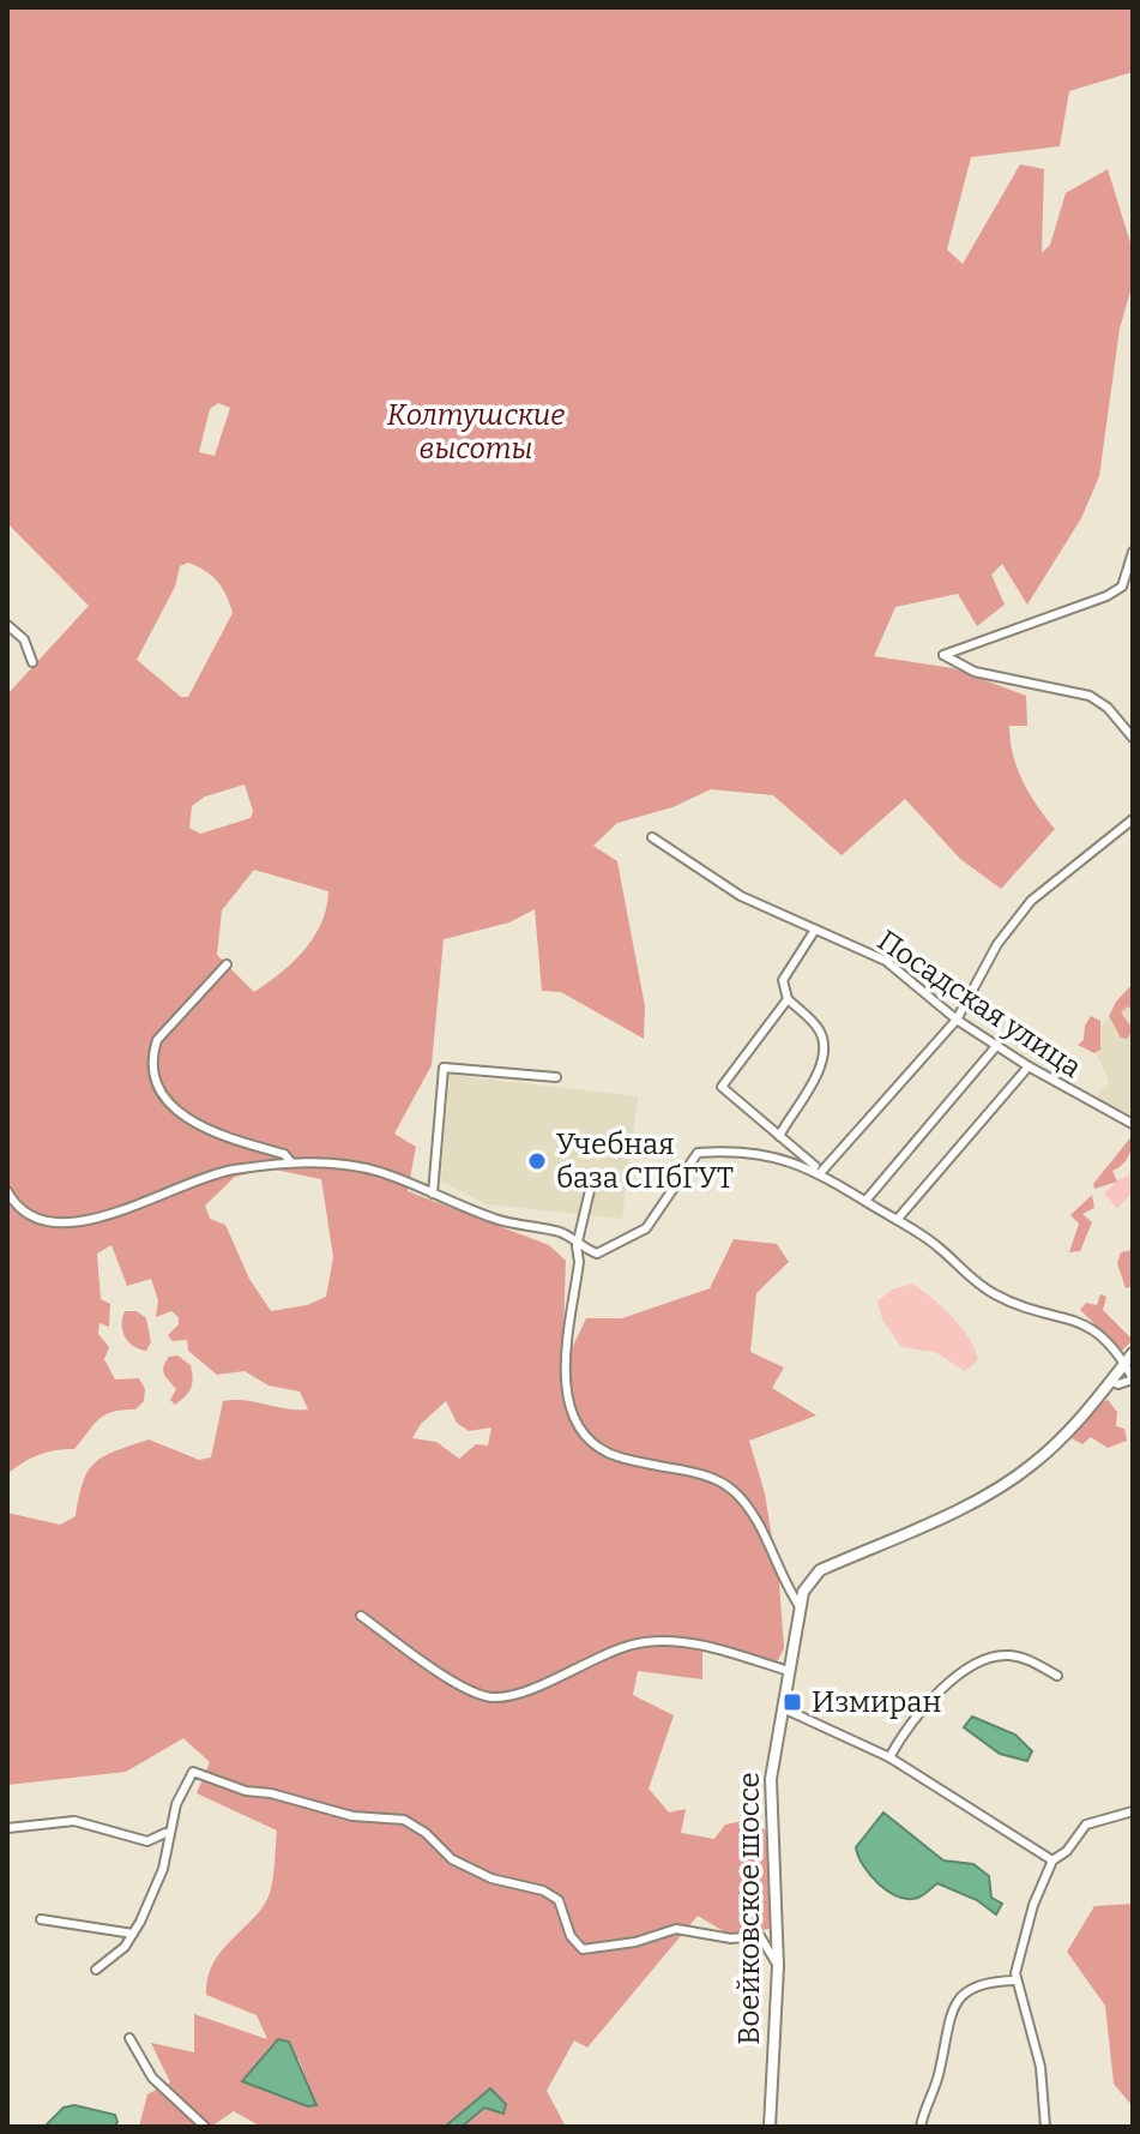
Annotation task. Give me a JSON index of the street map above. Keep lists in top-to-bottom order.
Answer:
{
  "streets": {
    "street": ["Посадская улица", "Воейковское шоссе"]
  },
  "parks": ["Колтушские высоты"],
  "places": {
    "other": ["Учебная база СПбГУТ"],
    "transit": ["Измиран"]
  }
}
